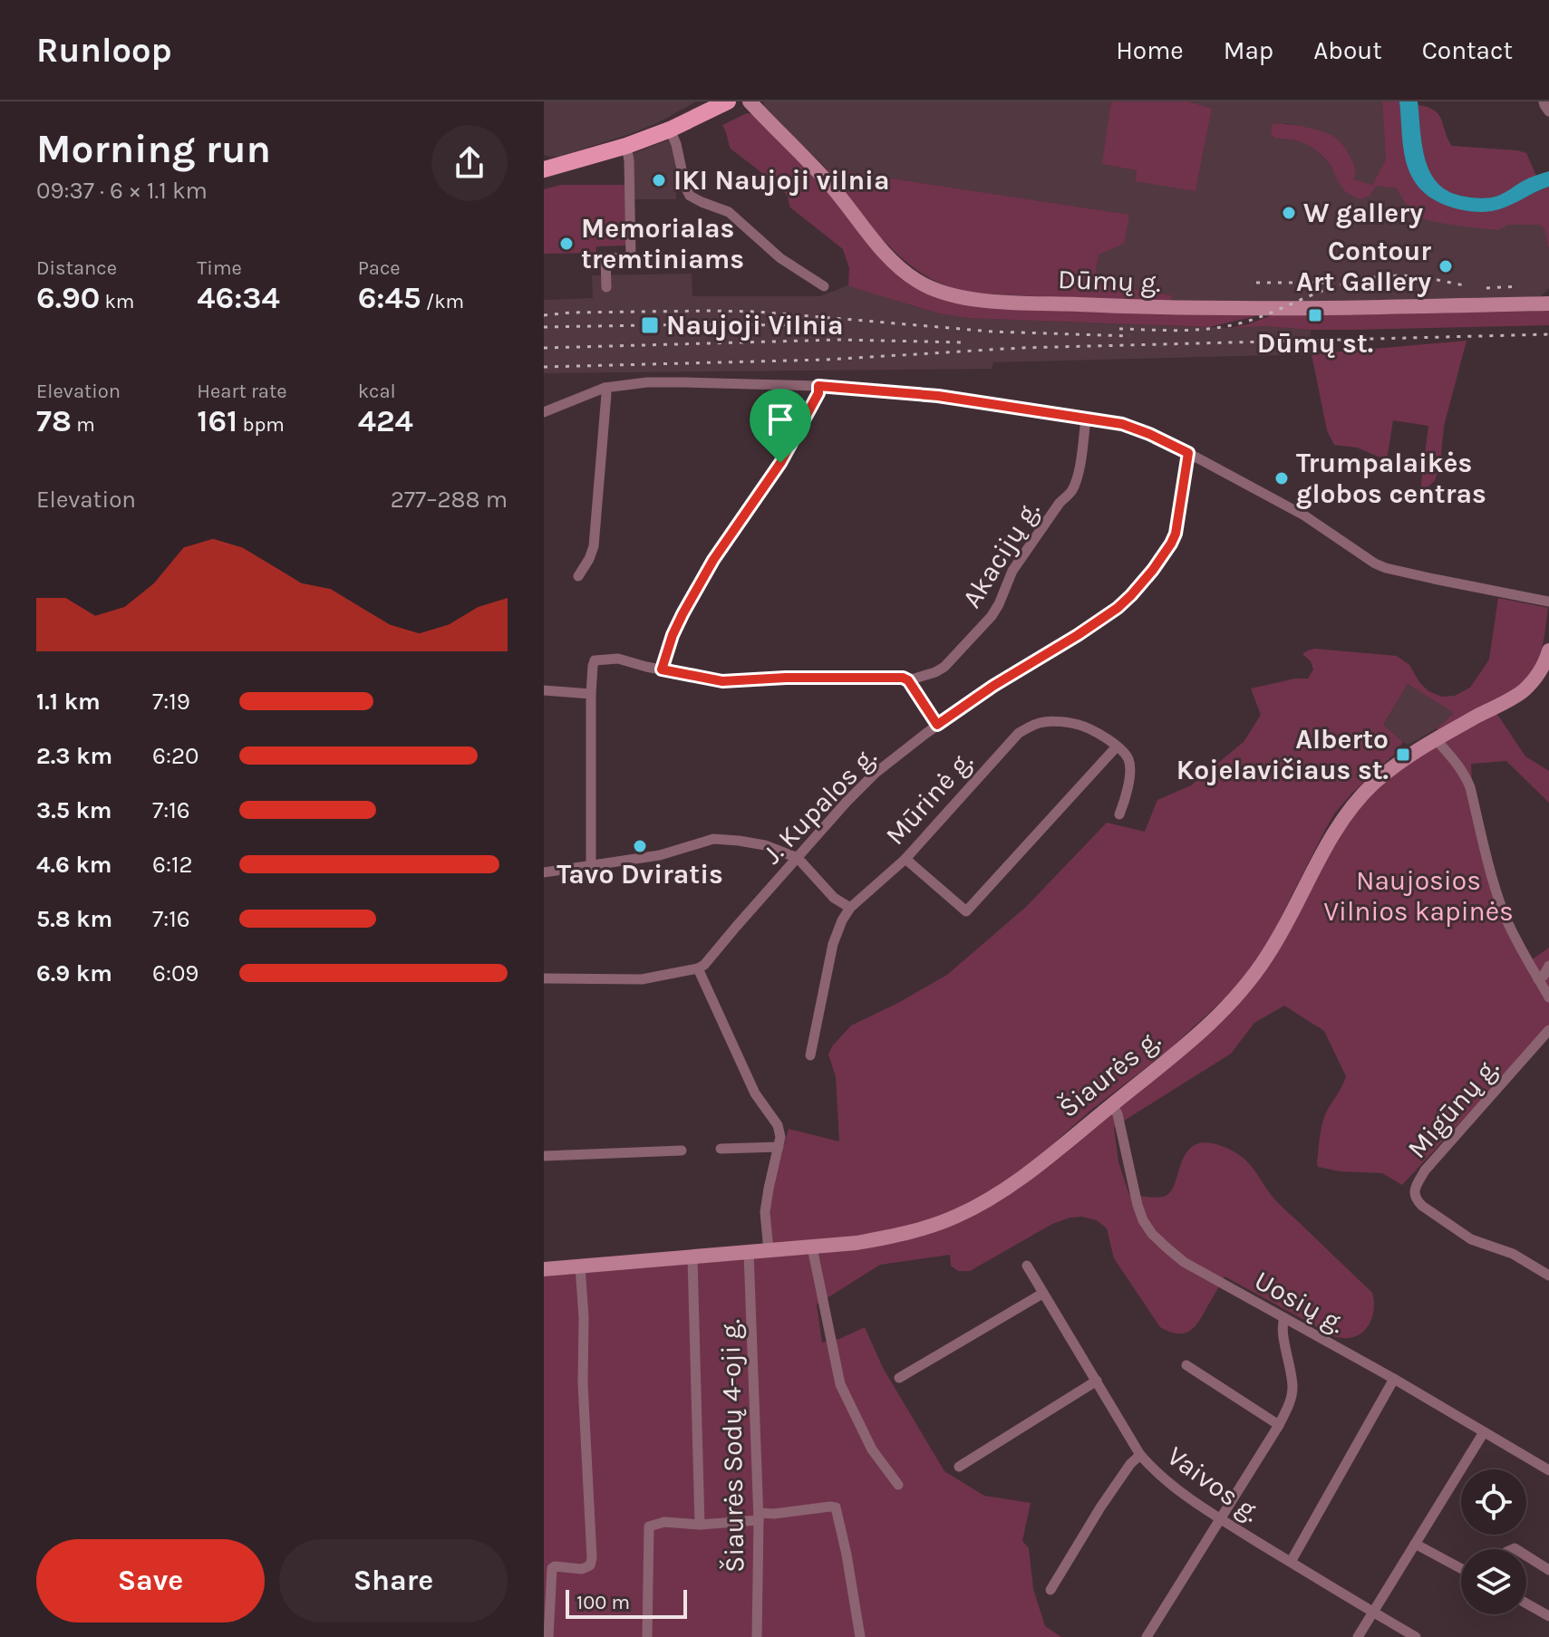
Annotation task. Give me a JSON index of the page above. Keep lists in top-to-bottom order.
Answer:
{
  "streets": {
    "main road": ["Dūmų g.", "Šiaurės g."],
    "street": [
      "Akacijų g.",
      "Mūrinė g.",
      "J. Kupalos g.",
      "Migūnų g.",
      "Uosių g.",
      "Šiaurės Sodų 4-oji g.",
      "Vaivos g."
    ]
  },
  "crossings": [
    ["Šiaurės g.", "Uosių g."],
    ["Šiaurės g.", "Šiaurės Sodų 4-oji g."]
  ],
  "parks": ["Naujosios Vilnios kapinės"],
  "places": {
    "other": [
      "IKI Naujoji vilnia",
      "W gallery",
      "Memorialas tremtiniams",
      "Contour Art Gallery",
      "Trumpalaikės globos centras",
      "Tavo Dviratis"
    ],
    "transit": ["Dūmų st.", "Naujoji Vilnia", "Alberto Kojelavičiaus st."]
  },
  "scale_bar": "100 m",
  "page": {
    "header": "Runloop",
    "nav": [
      "Home",
      "Map",
      "About",
      "Contact"
    ],
    "heading": ["Morning run", "09:37 · 6 × 1.1 km"],
    "stats": [
      ["Distance", "6.90 km"],
      ["Time", "46:34"],
      ["Pace", "6:45 /km"],
      ["Elevation", "78 m"],
      ["Heart rate", "161 bpm"],
      ["kcal", "424"]
    ],
    "chart": ["Elevation", "277–288 m"],
    "list": [
      {
        "name": "1.1 km",
        "note": "7:19"
      },
      {
        "name": "2.3 km",
        "note": "6:20"
      },
      {
        "name": "3.5 km",
        "note": "7:16"
      },
      {
        "name": "4.6 km",
        "note": "6:12"
      },
      {
        "name": "5.8 km",
        "note": "7:16"
      },
      {
        "name": "6.9 km",
        "note": "6:09"
      }
    ],
    "buttons": ["Save", "Share"],
    "scale": "100 m"
  }
}
